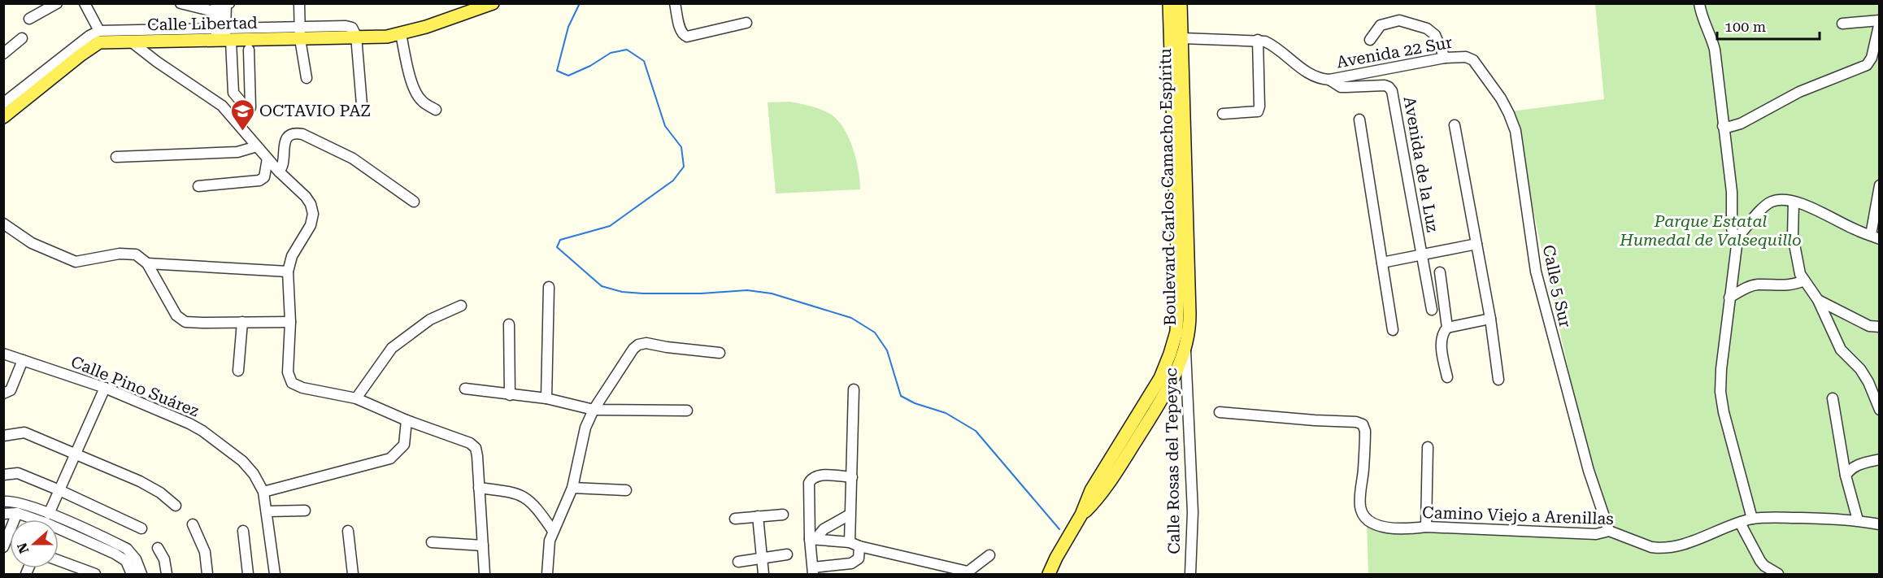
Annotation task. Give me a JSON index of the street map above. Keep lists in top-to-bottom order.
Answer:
{
  "streets": {
    "main road": ["Calle Libertad", "Boulevard Carlos Camacho Espíritu"],
    "street": [
      "Avenida 22 Sur",
      "Avenida de la Luz",
      "Calle 5 Sur",
      "Calle Pino Suárez",
      "Calle Rosas del Tepeyac",
      "Camino Viejo a Arenillas"
    ]
  },
  "crossings": [
    ["Avenida 22 Sur", "Avenida de la Luz"],
    ["Avenida 22 Sur", "Calle 5 Sur"],
    ["Boulevard Carlos Camacho Espíritu", "Calle Rosas del Tepeyac"],
    ["Calle 5 Sur", "Camino Viejo a Arenillas"]
  ],
  "parks": ["Parque Estatal Humedal de Valsequillo"],
  "places": {
    "school or university": ["OCTAVIO PAZ"]
  },
  "scale_bar": "100 m",
  "north": "left"
}
